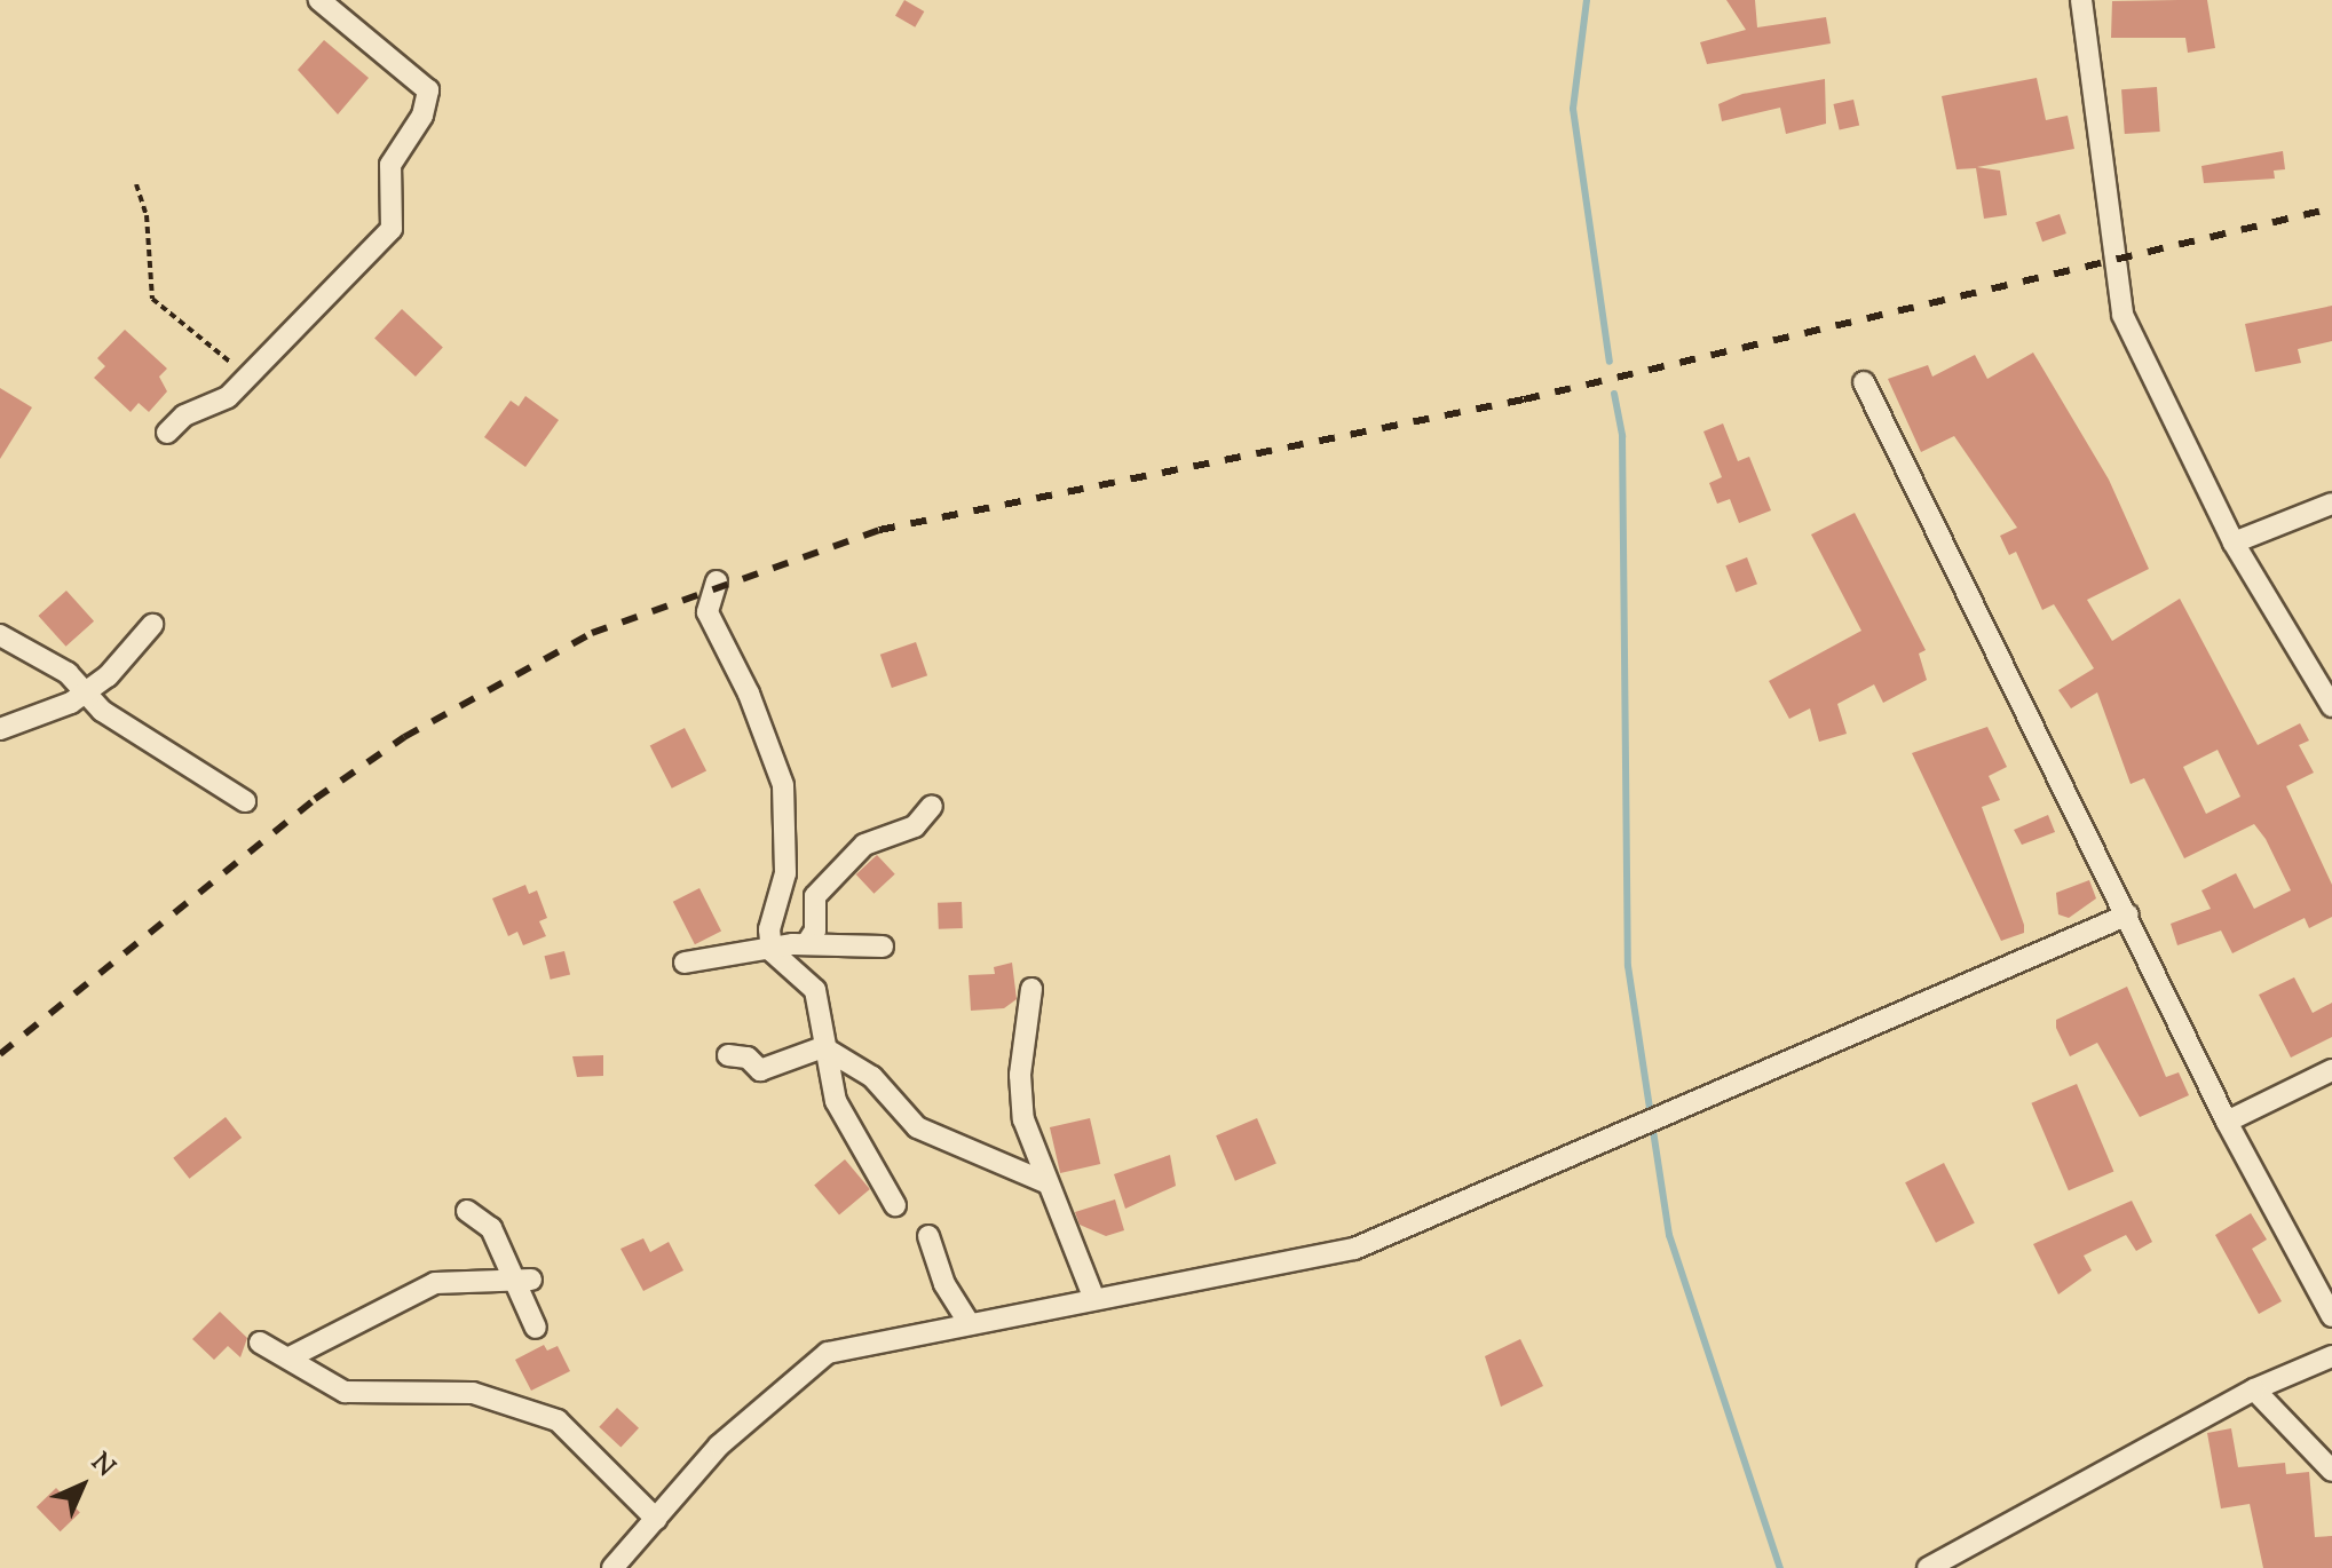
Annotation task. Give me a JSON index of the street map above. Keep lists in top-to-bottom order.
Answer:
{
  "north": "top right"
}
